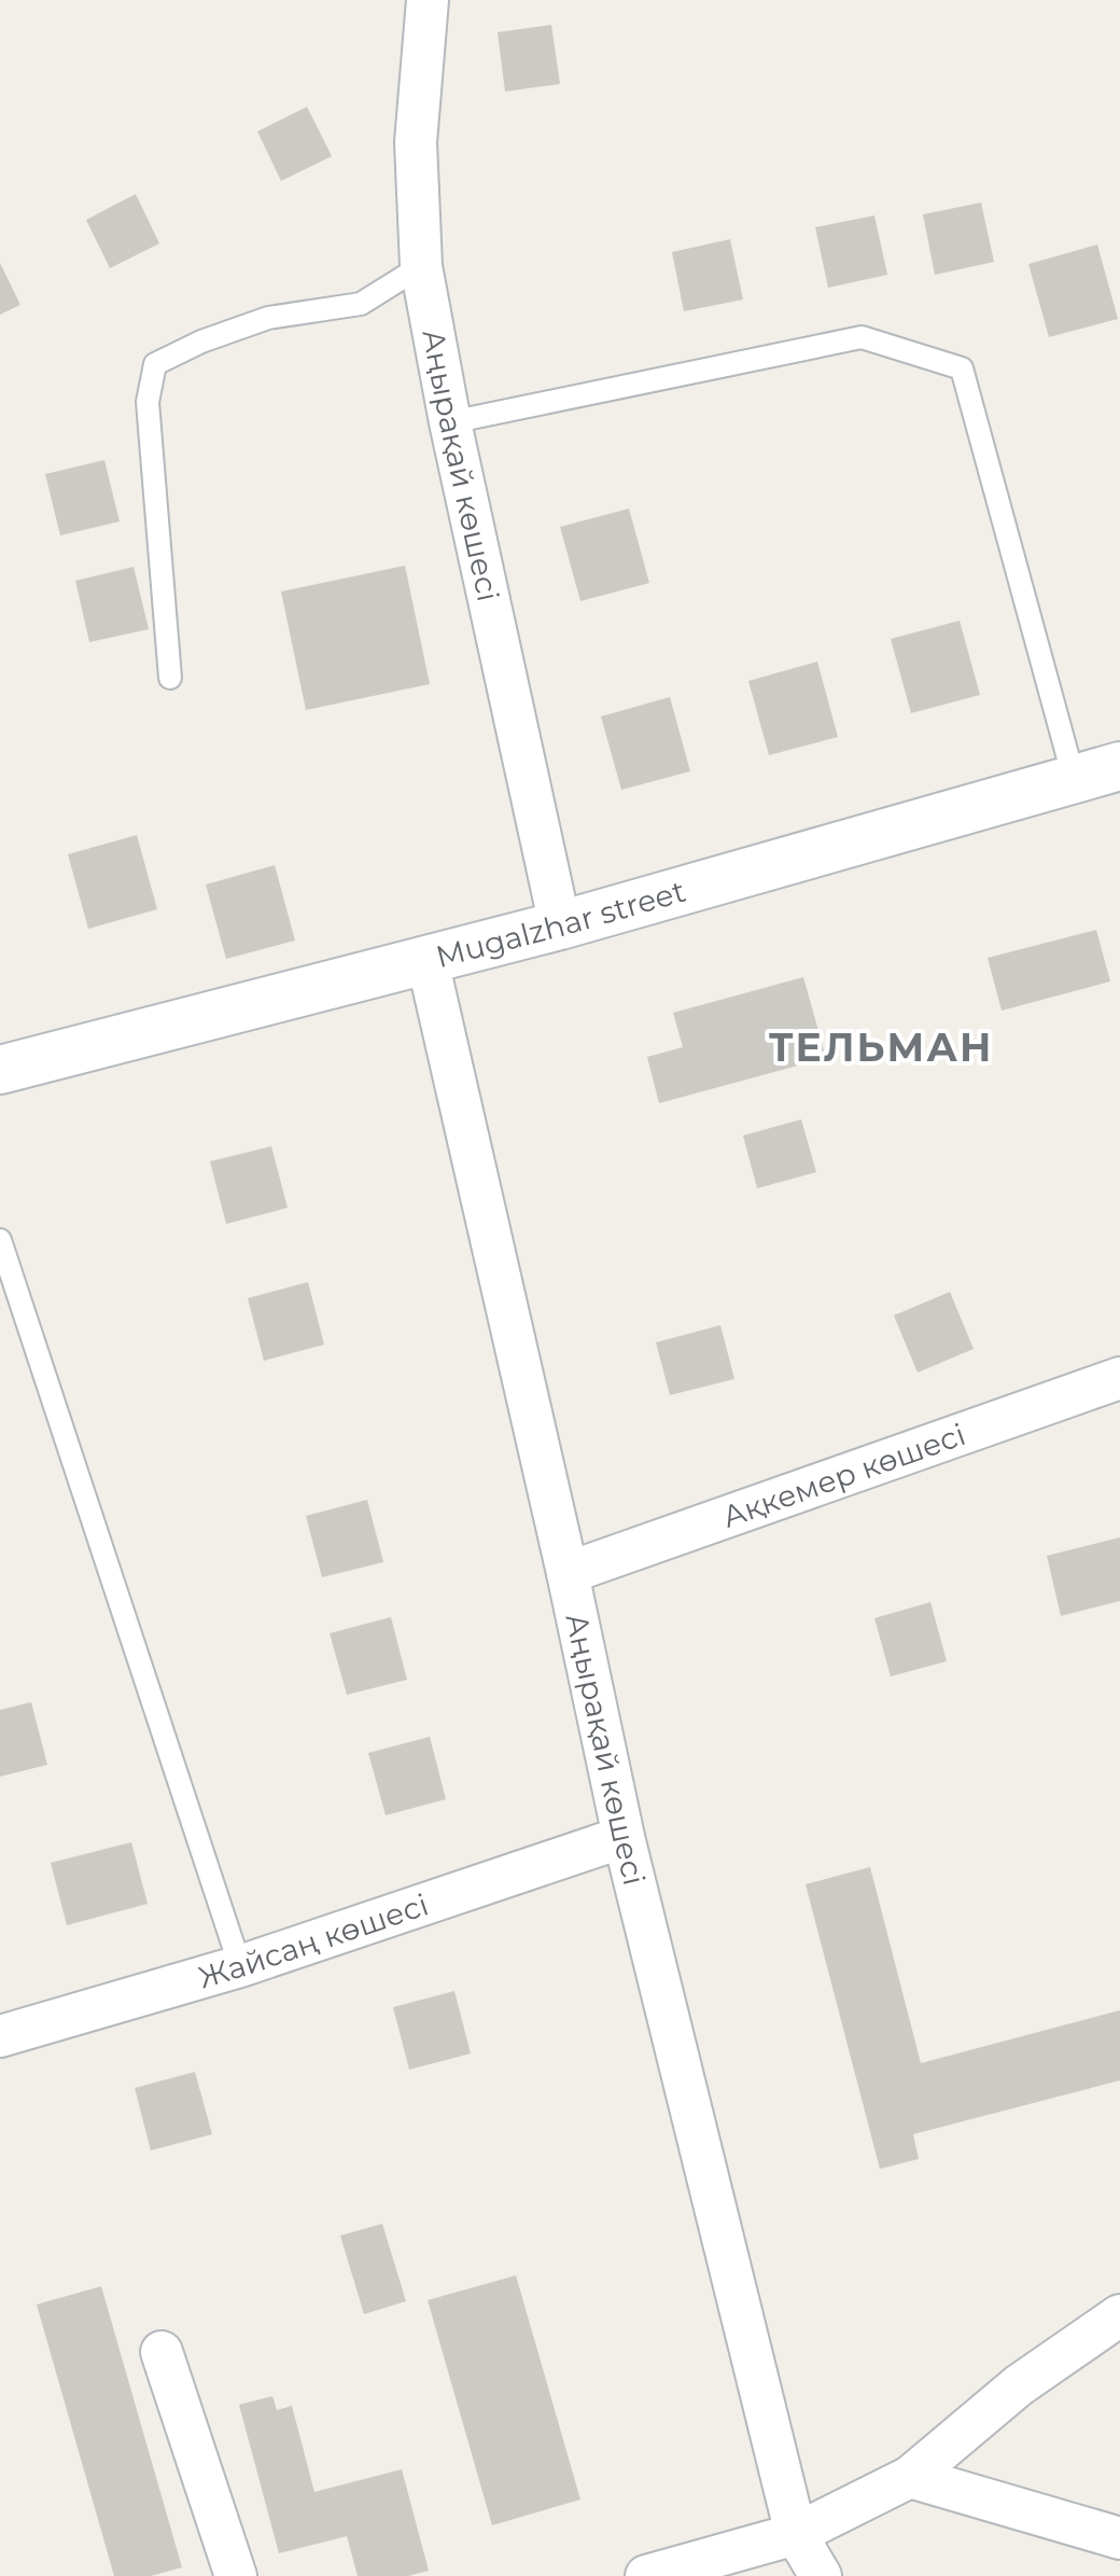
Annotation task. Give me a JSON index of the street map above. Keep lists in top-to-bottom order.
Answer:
{
  "streets": {
    "street": [
      "Аңырақай көшесі",
      "Mugalzhar street",
      "Ақкемер көшесі",
      "Жайсаң көшесі"
    ]
  },
  "crossings": [
    ["Аңырақай көшесі", "Mugalzhar street"],
    ["Аңырақай көшесі", "Ақкемер көшесі"],
    ["Аңырақай көшесі", "Жайсаң көшесі"]
  ],
  "districts": ["ТЕЛЬМАН"]
}
